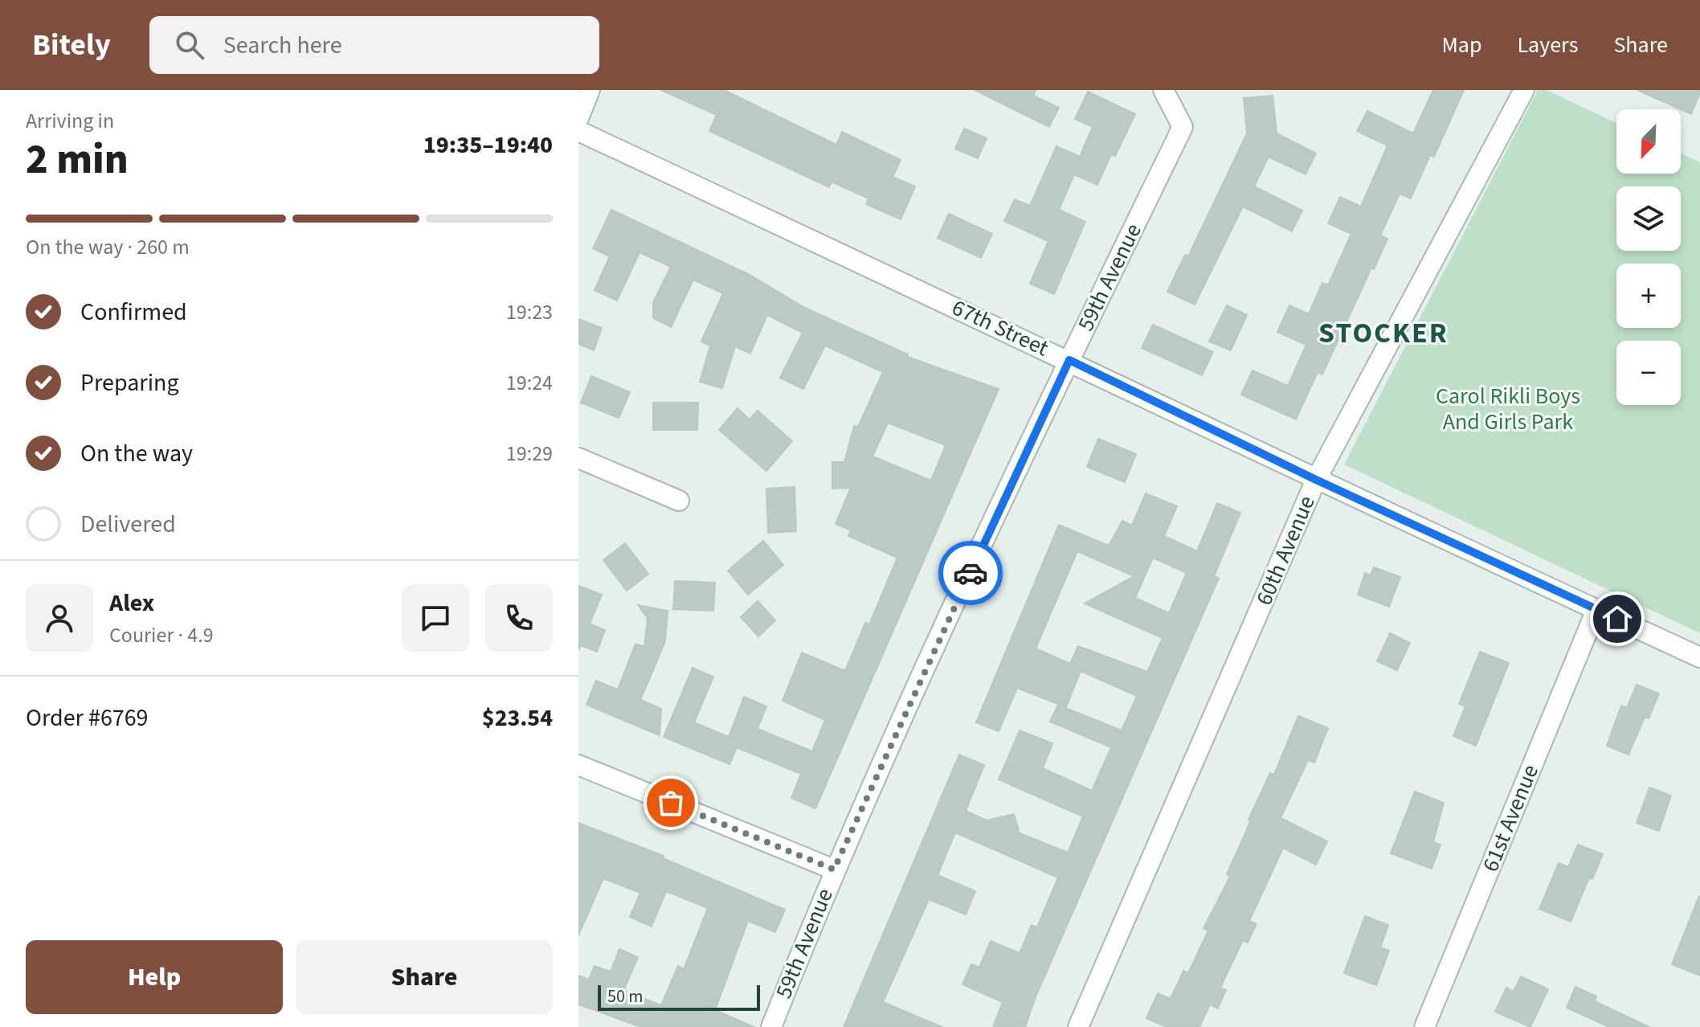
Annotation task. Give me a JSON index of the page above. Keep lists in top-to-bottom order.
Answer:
{
  "streets": {
    "street": [
      "59th Avenue",
      "67th Street",
      "60th Avenue",
      "61st Avenue"
    ]
  },
  "crossings": [
    ["59th Avenue", "67th Street"],
    ["67th Street", "60th Avenue"],
    ["67th Street", "61st Avenue"]
  ],
  "districts": ["STOCKER"],
  "parks": ["Carol Rikli Boys And Girls Park"],
  "scale_bar": "50 m",
  "north": "bottom left",
  "page": {
    "header": "Bitely",
    "search": "Search here",
    "nav": ["Map", "Layers", "Share"],
    "heading": ["2 min", "Arriving in", "19:35–19:40"],
    "panel": [
      "Alex",
      "Courier · 4.9",
      "Order #6769",
      "$23.54"
    ],
    "map_buttons": ["+", "−"],
    "bar": "On the way · 260 m",
    "list": [
      ["Confirmed", "19:23"],
      ["Preparing", "19:24"],
      ["On the way", "19:29"],
      "Delivered"
    ],
    "buttons": ["Help", "Share"],
    "scale": "50 m"
  }
}
